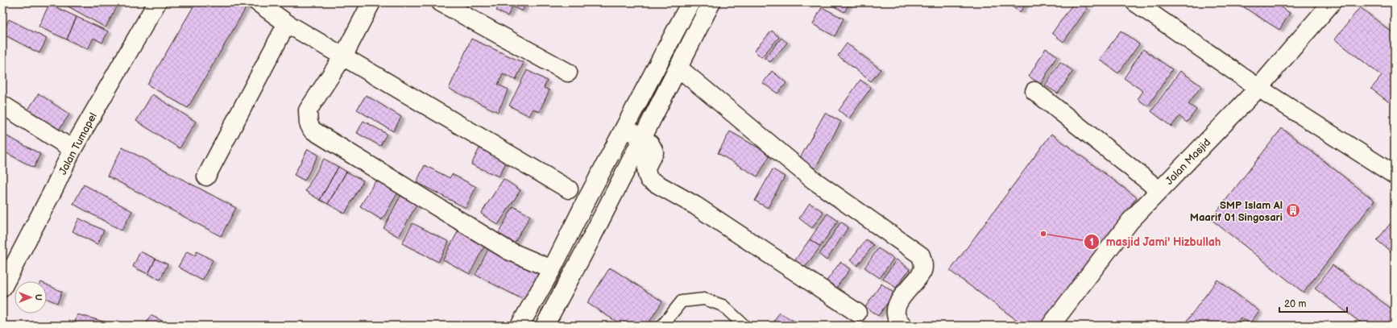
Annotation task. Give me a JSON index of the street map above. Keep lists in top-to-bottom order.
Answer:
{
  "streets": {
    "street": ["Jalan Tumapel", "Jalan Masjid"]
  },
  "places": {
    "building": ["SMP Islam Al Maarif 01 Singosari"],
    "other": ["masjid Jami' Hizbullah"]
  },
  "scale_bar": "20 m",
  "north": "right"
}
